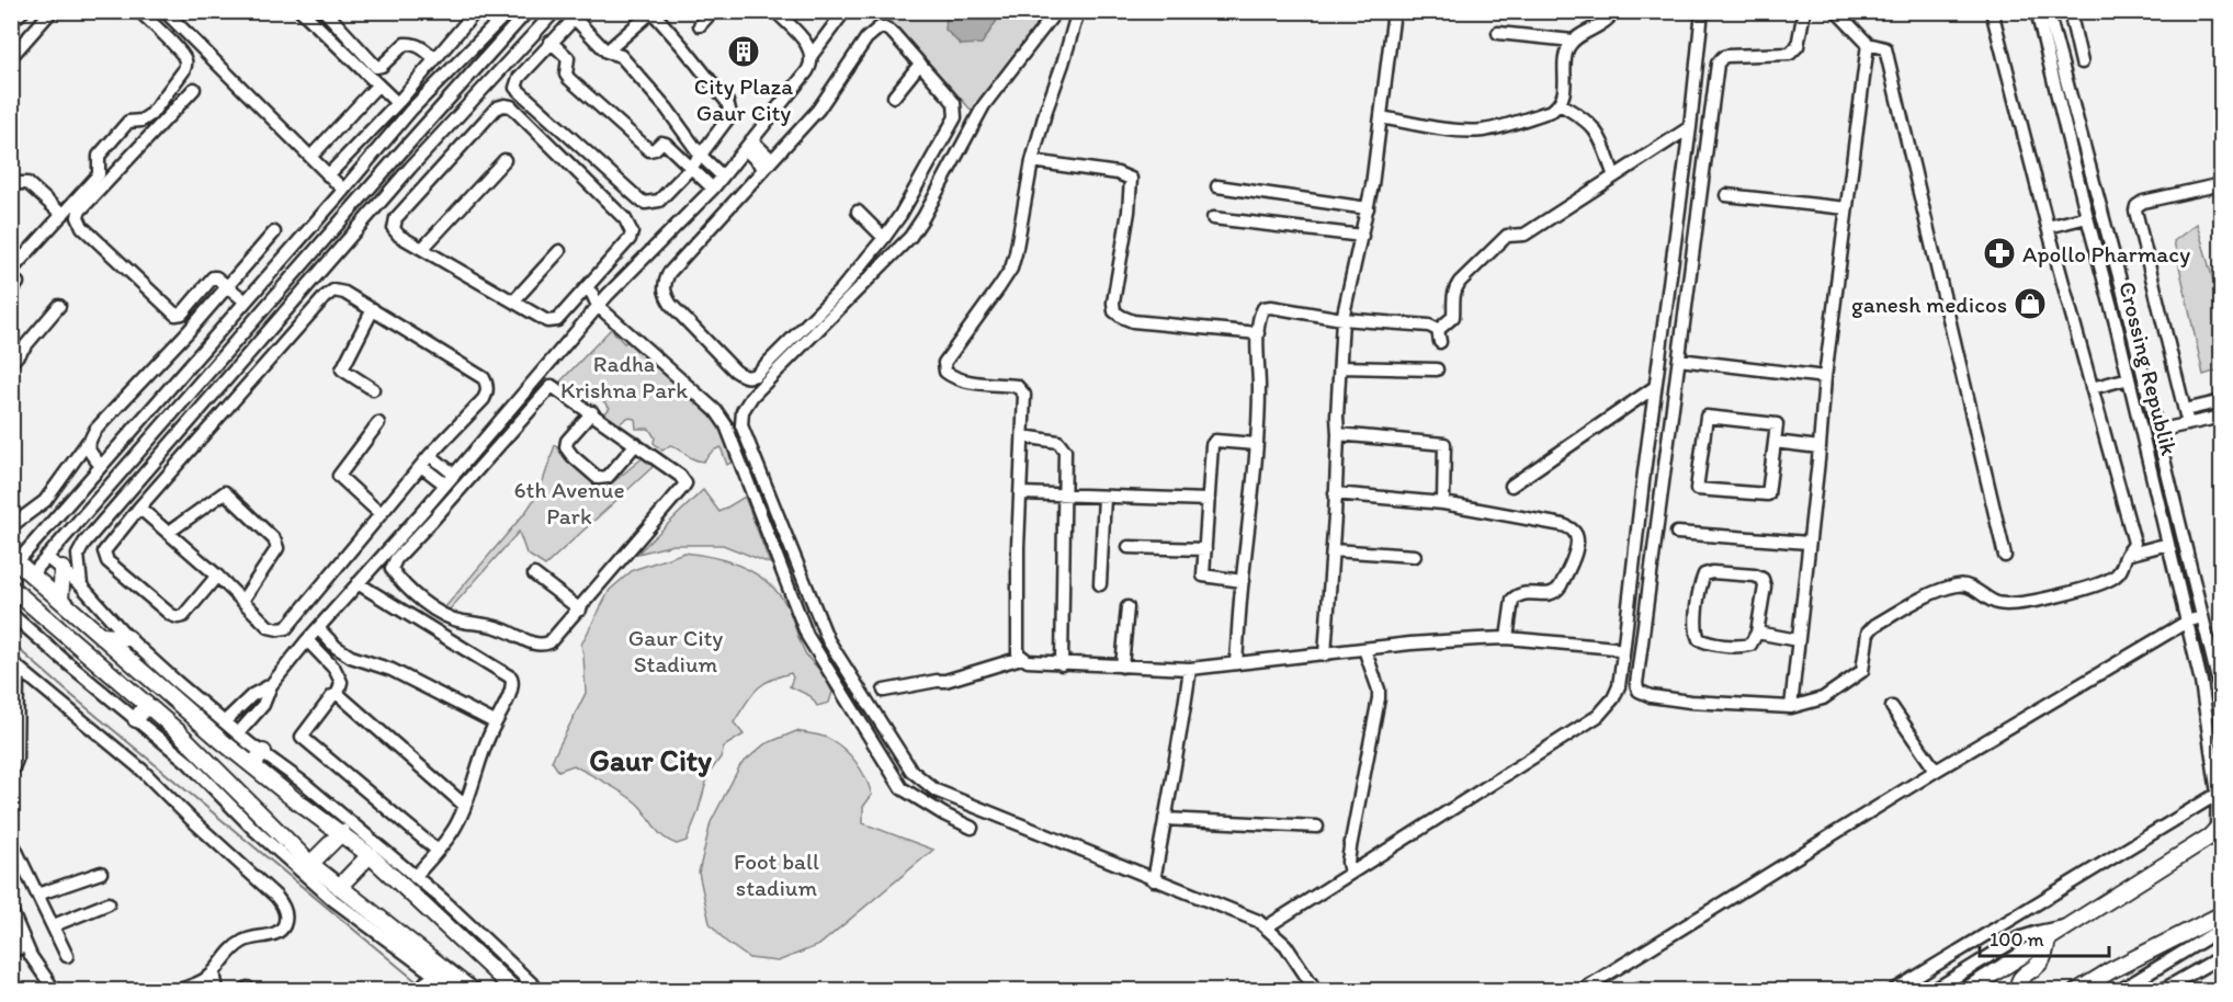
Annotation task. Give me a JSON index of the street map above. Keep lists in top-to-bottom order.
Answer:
{
  "streets": {
    "street": ["Crossing Republik"]
  },
  "districts": ["Gaur City"],
  "parks": [
    "Radha Krishna Park",
    "6th Avenue Park",
    "Gaur City Stadium",
    "Foot ball stadium"
  ],
  "places": {
    "building": ["City Plaza Gaur City"],
    "pharmacy": ["Apollo Pharmacy"],
    "shop": ["ganesh medicos"]
  },
  "scale_bar": "100 m"
}
